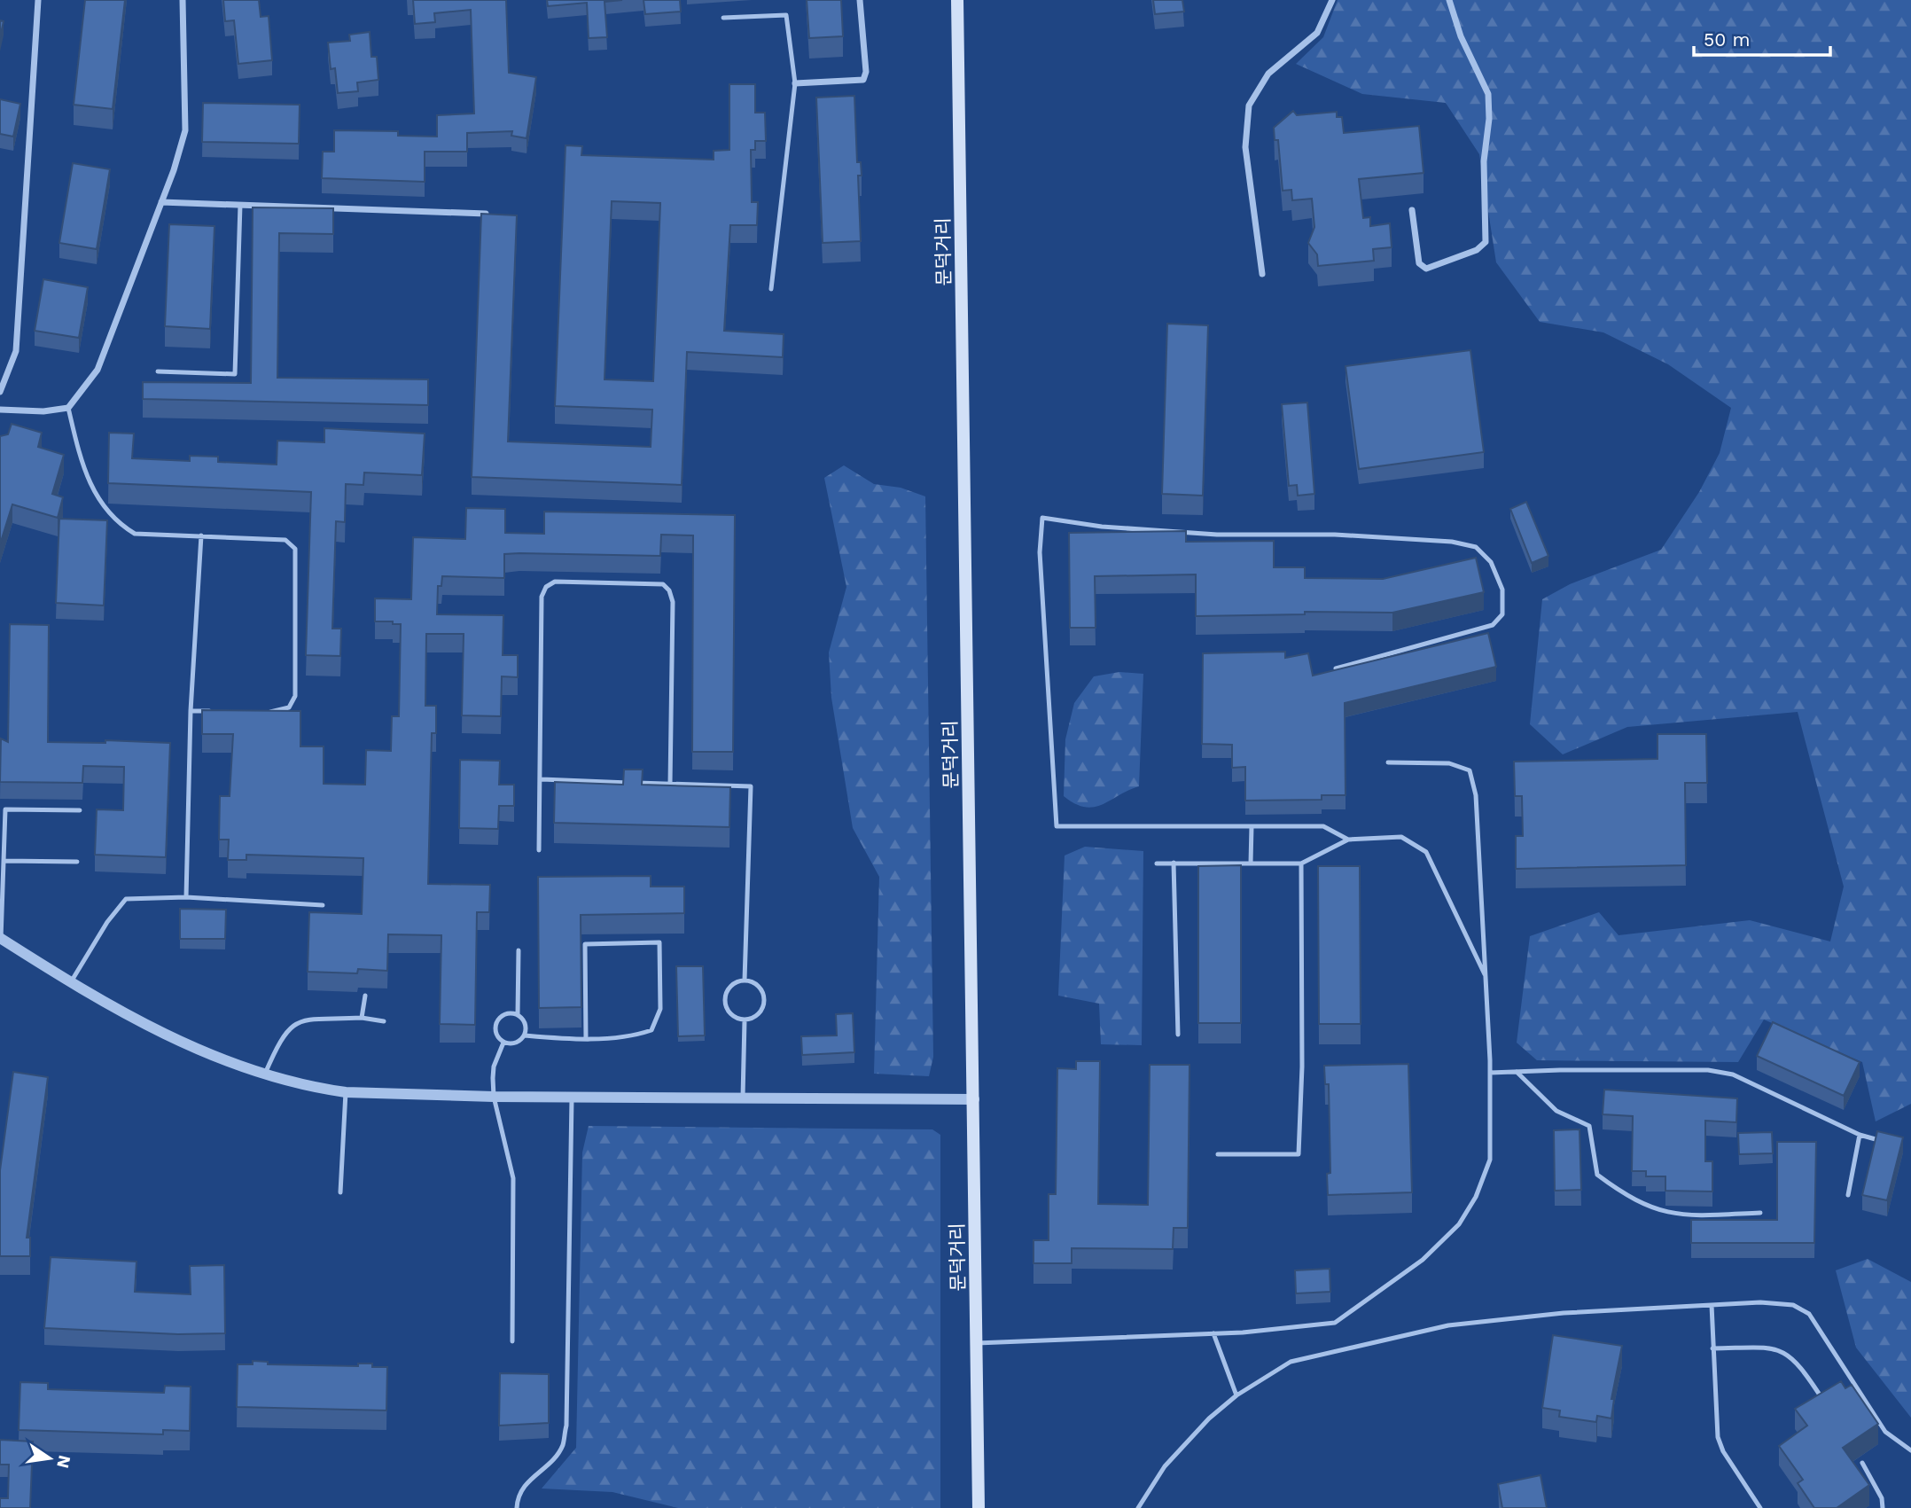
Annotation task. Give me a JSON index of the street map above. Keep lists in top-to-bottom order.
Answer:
{
  "streets": {
    "main road": ["문덕거리"]
  },
  "scale_bar": "50 m",
  "north": "right"
}
